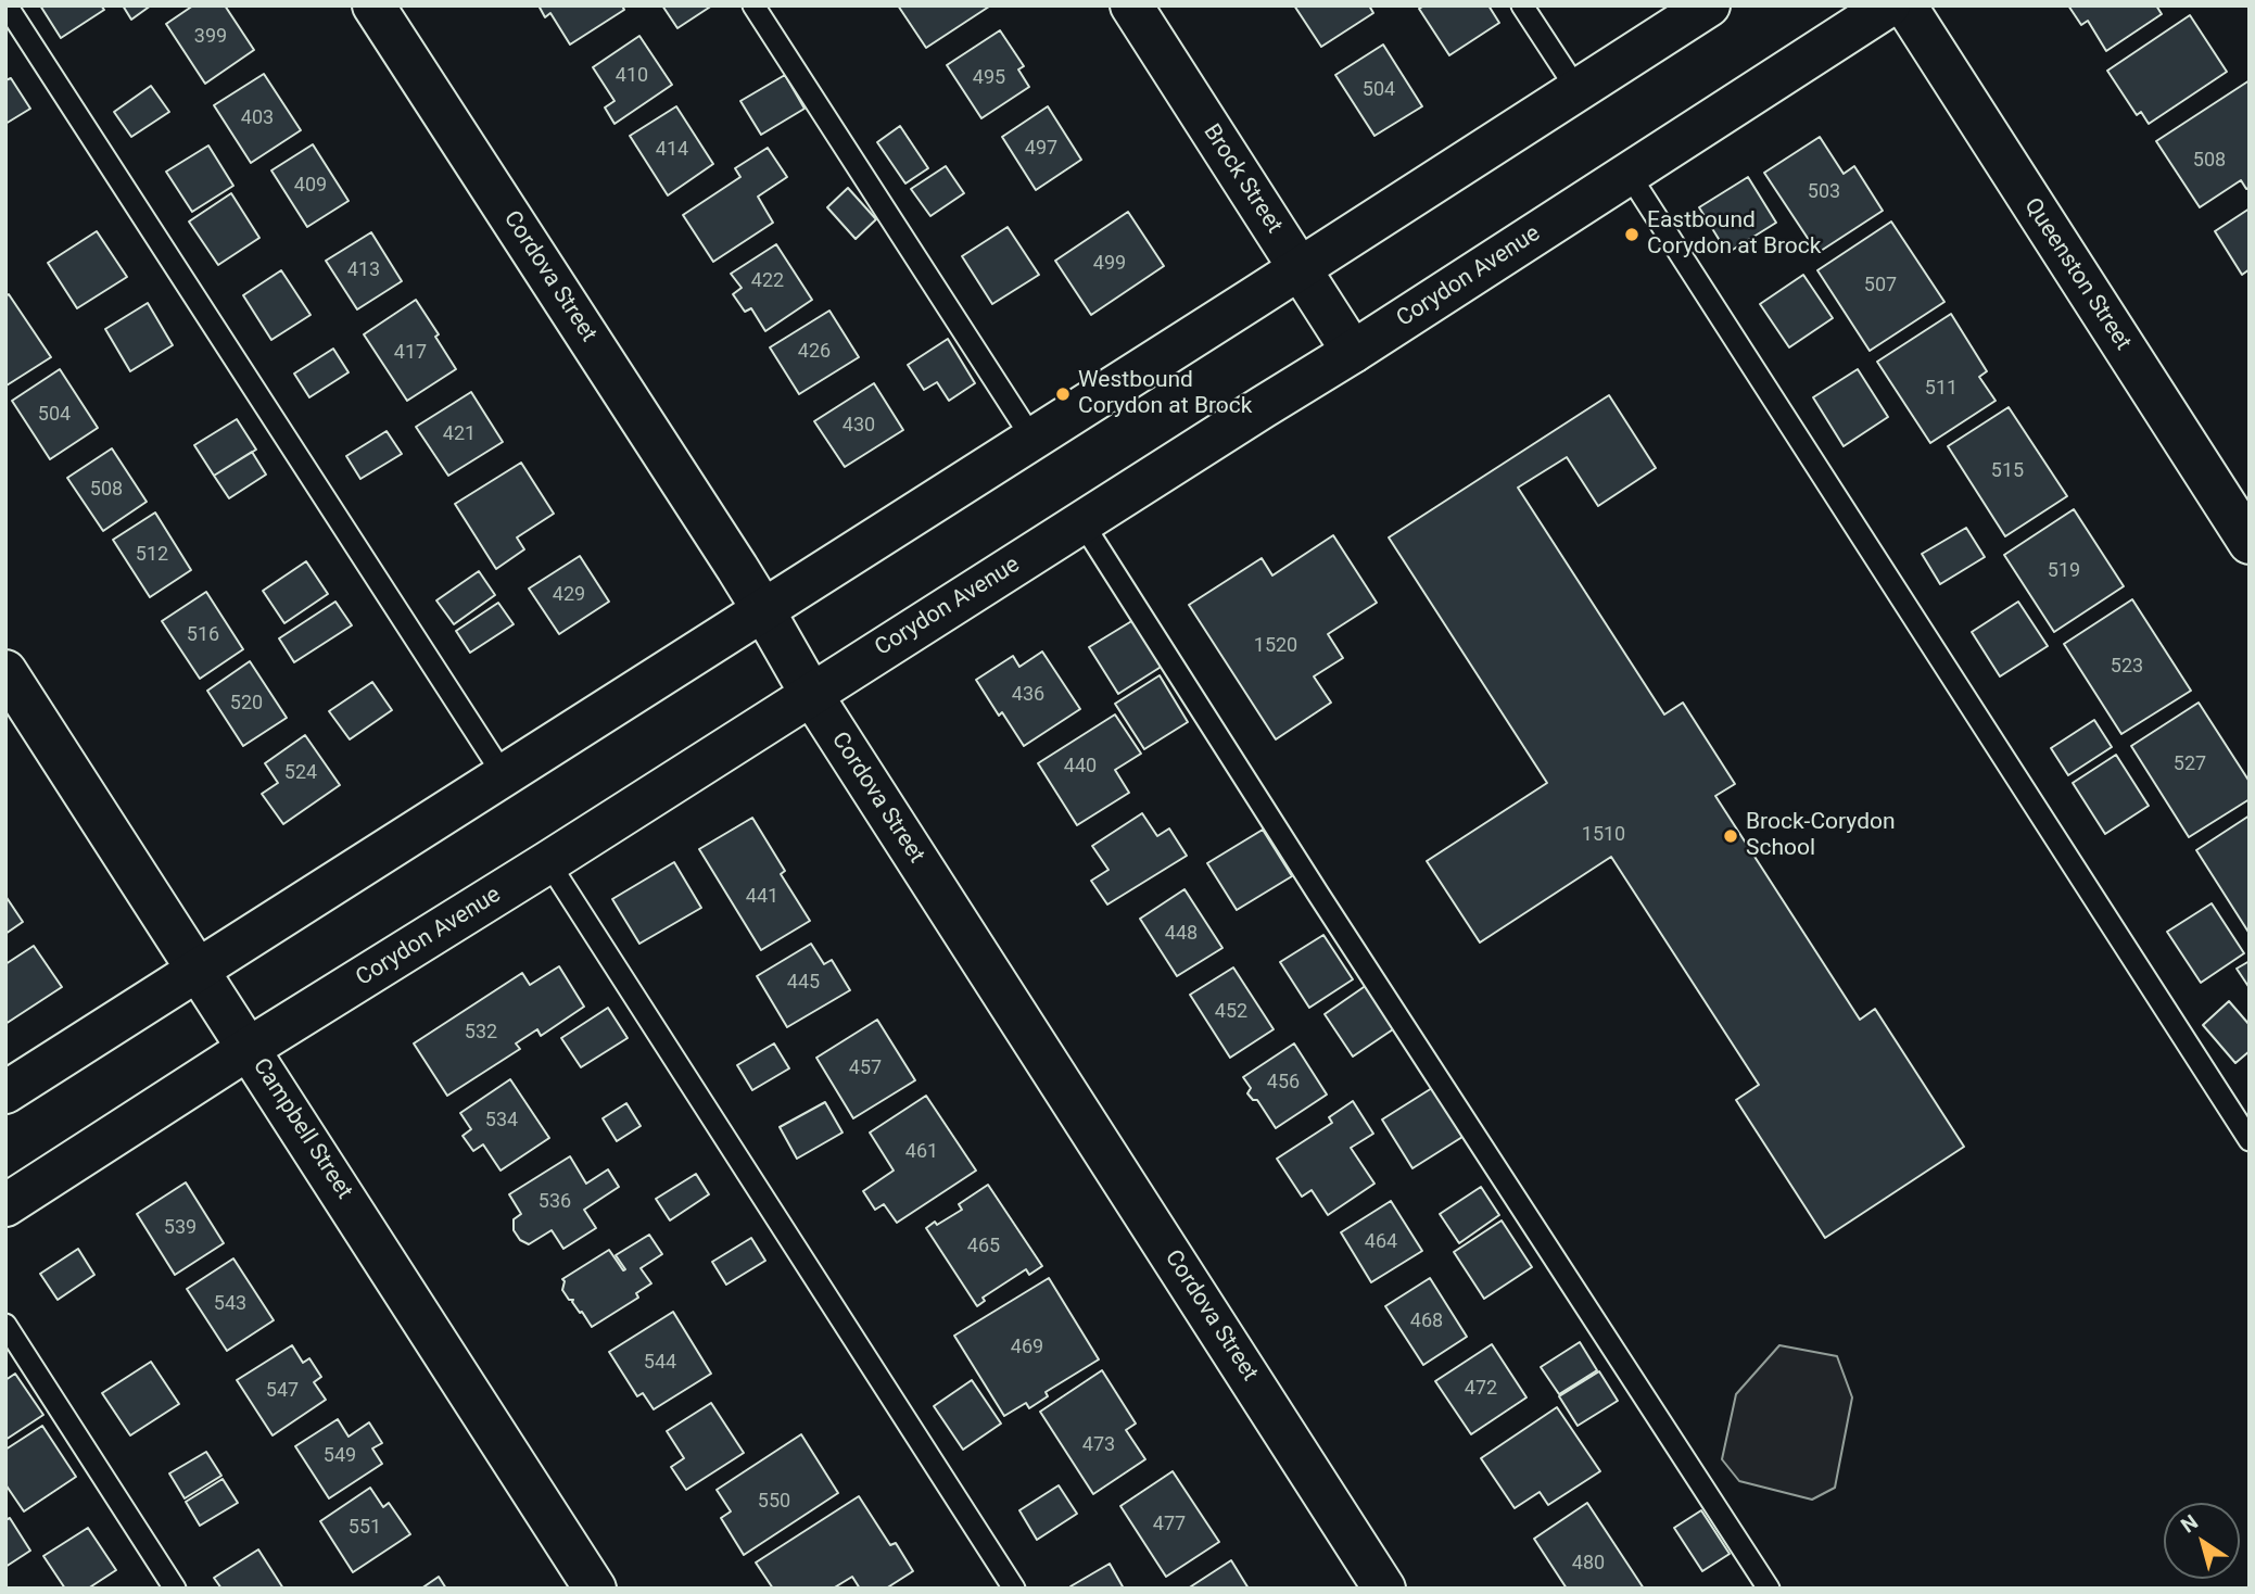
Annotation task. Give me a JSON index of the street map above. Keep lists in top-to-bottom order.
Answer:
{
  "streets": {
    "main road": [
      "Brock Street",
      "Queenston Street",
      "Cordova Street",
      "Corydon Avenue",
      "Campbell Street"
    ]
  },
  "crossings": [
    ["Brock Street", "Corydon Avenue"],
    ["Cordova Street", "Corydon Avenue"],
    ["Corydon Avenue", "Campbell Street"]
  ],
  "places": ["Eastbound Corydon at Brock", "Westbound Corydon at Brock", "Brock-Corydon School"],
  "house_numbers": [
    "399",
    "410",
    "495",
    "504",
    "403",
    "497",
    "414",
    "508",
    "409",
    "503",
    "499",
    "413",
    "422",
    "507",
    "426",
    "417",
    "511",
    "504",
    "430",
    "421",
    "515",
    "508",
    "512",
    "519",
    "429",
    "516",
    "1520",
    "523",
    "436",
    "520",
    "527",
    "440",
    "524",
    "1510",
    "441",
    "448",
    "445",
    "452",
    "532",
    "457",
    "456",
    "534",
    "461",
    "536",
    "539",
    "464",
    "465",
    "543",
    "468",
    "469",
    "544",
    "472",
    "547",
    "473",
    "549",
    "550",
    "477",
    "551",
    "480"
  ],
  "north": "top left"
}
